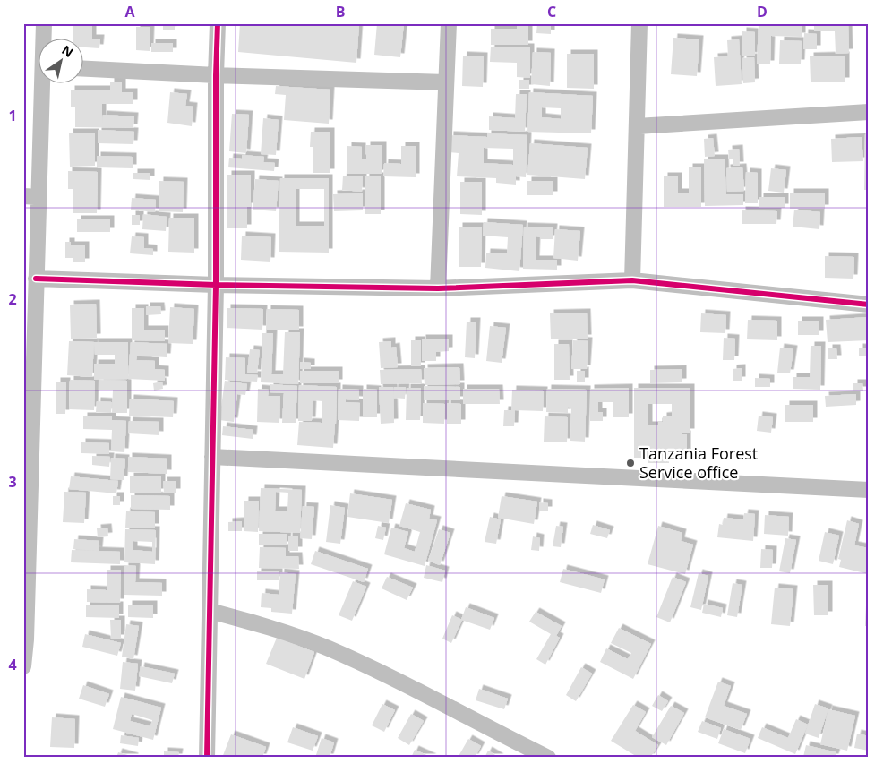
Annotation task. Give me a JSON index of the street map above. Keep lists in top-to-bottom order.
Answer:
{
  "places": ["Tanzania Forest Service office"],
  "north": "top right",
  "grid": {
    "columns": [
      "A",
      "B",
      "C",
      "D"
    ],
    "rows": [
      "1",
      "2",
      "3",
      "4"
    ]
  }
}
